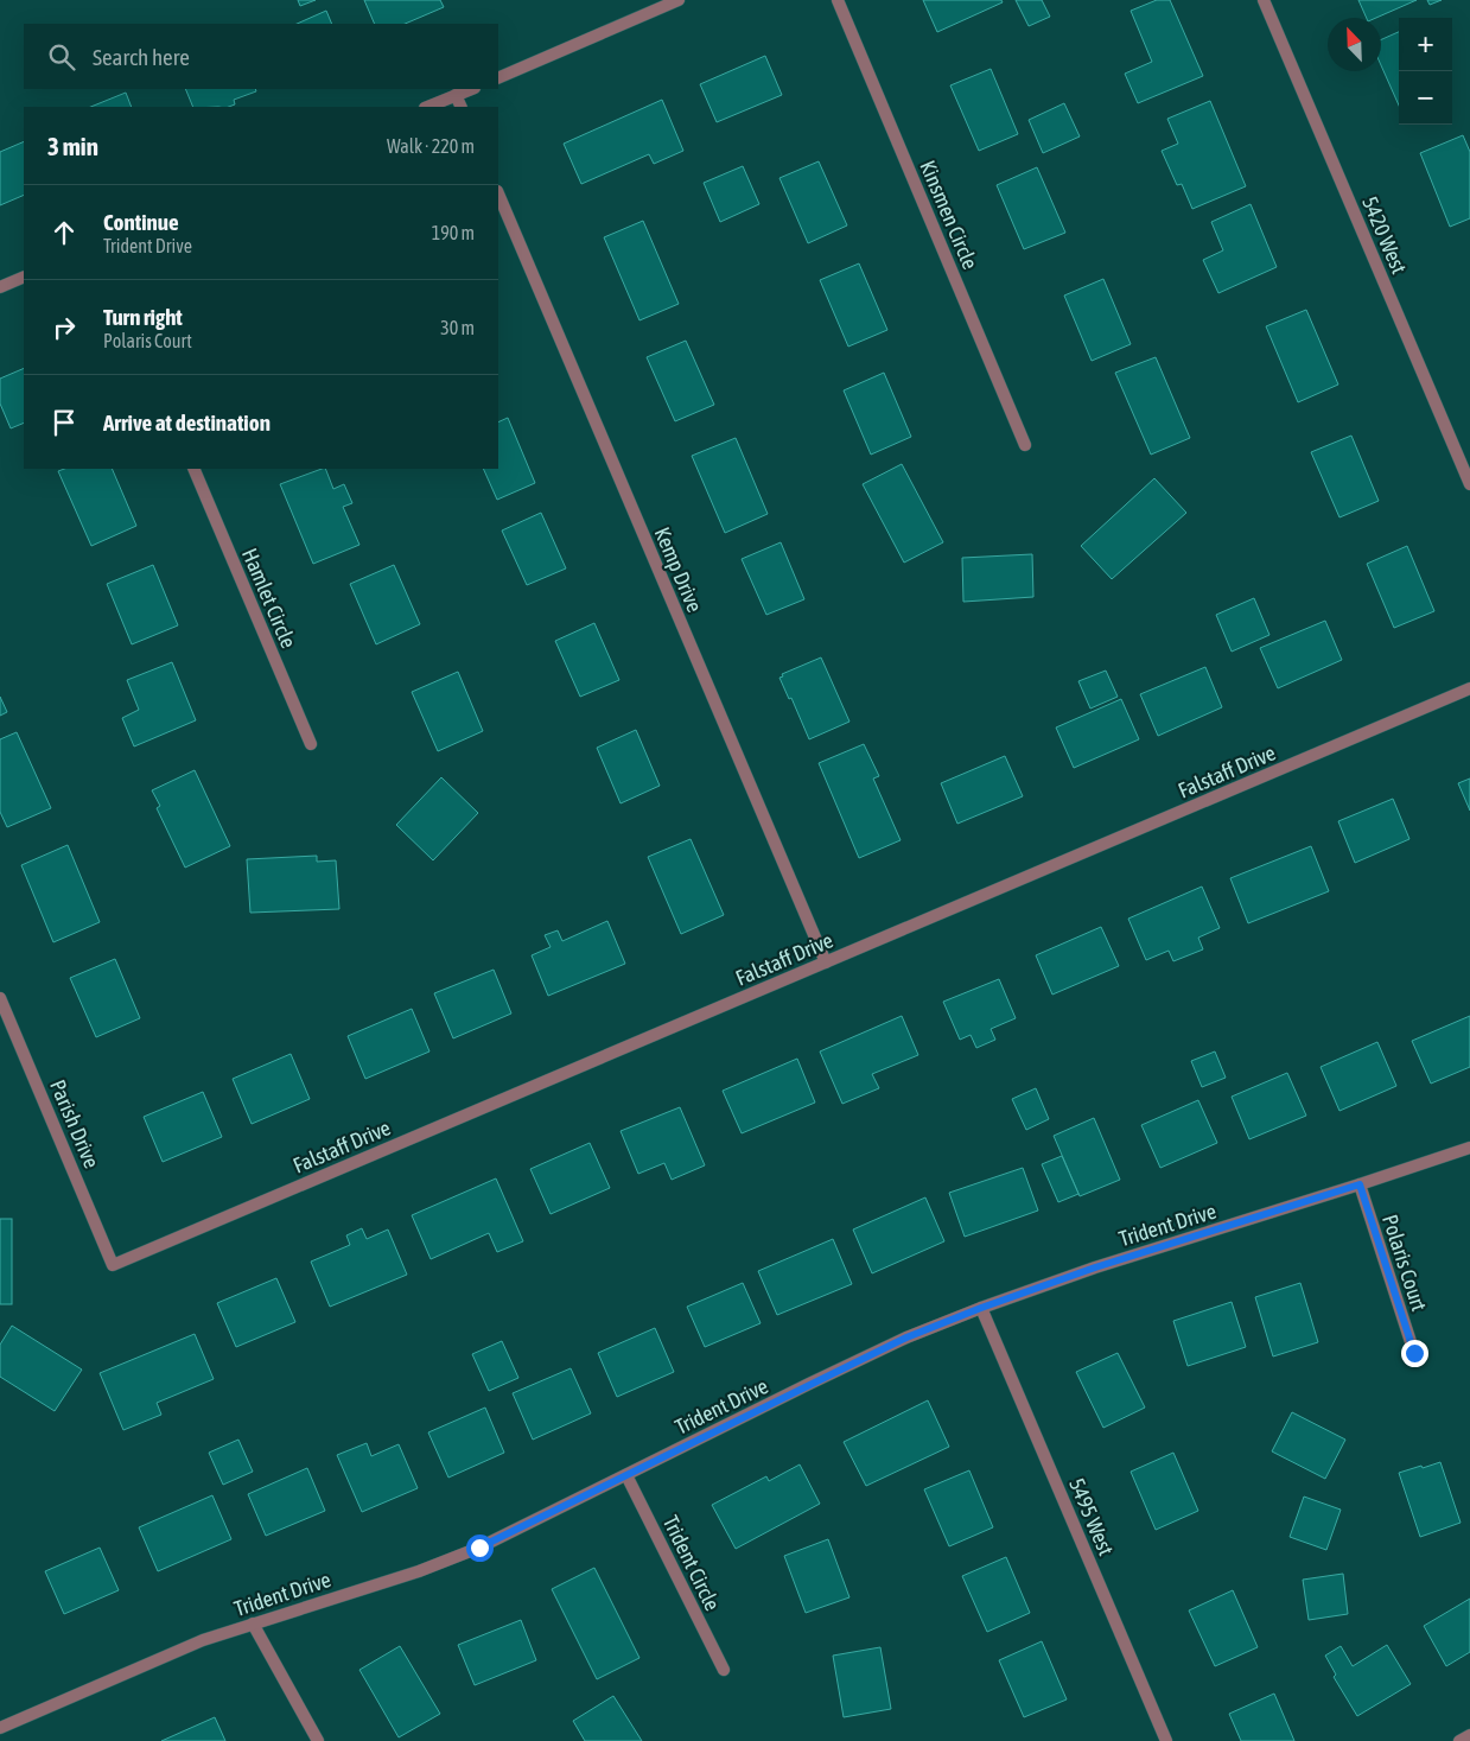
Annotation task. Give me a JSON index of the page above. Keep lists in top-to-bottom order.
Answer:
{
  "streets": {
    "street": [
      "Kinsmen Circle",
      "5420 West",
      "Kemp Drive",
      "Hamlet Circle",
      "Falstaff Drive",
      "Parish Drive",
      "Trident Drive",
      "Polaris Court",
      "5495 West",
      "Trident Circle"
    ]
  },
  "crossings": [
    ["Kemp Drive", "Falstaff Drive"],
    ["Falstaff Drive", "Parish Drive"],
    ["Trident Drive", "Polaris Court"],
    ["Trident Drive", "5495 West"],
    ["Trident Drive", "Trident Circle"]
  ],
  "north": "top left",
  "page": {
    "map_buttons": ["+", "−"],
    "search": "Search here",
    "heading": ["3 min", "Walk · 220 m"],
    "list": [
      ["Continue", "Trident Drive", "190 m"],
      ["Turn right", "Polaris Court", "30 m"],
      "Arrive at destination"
    ]
  }
}
